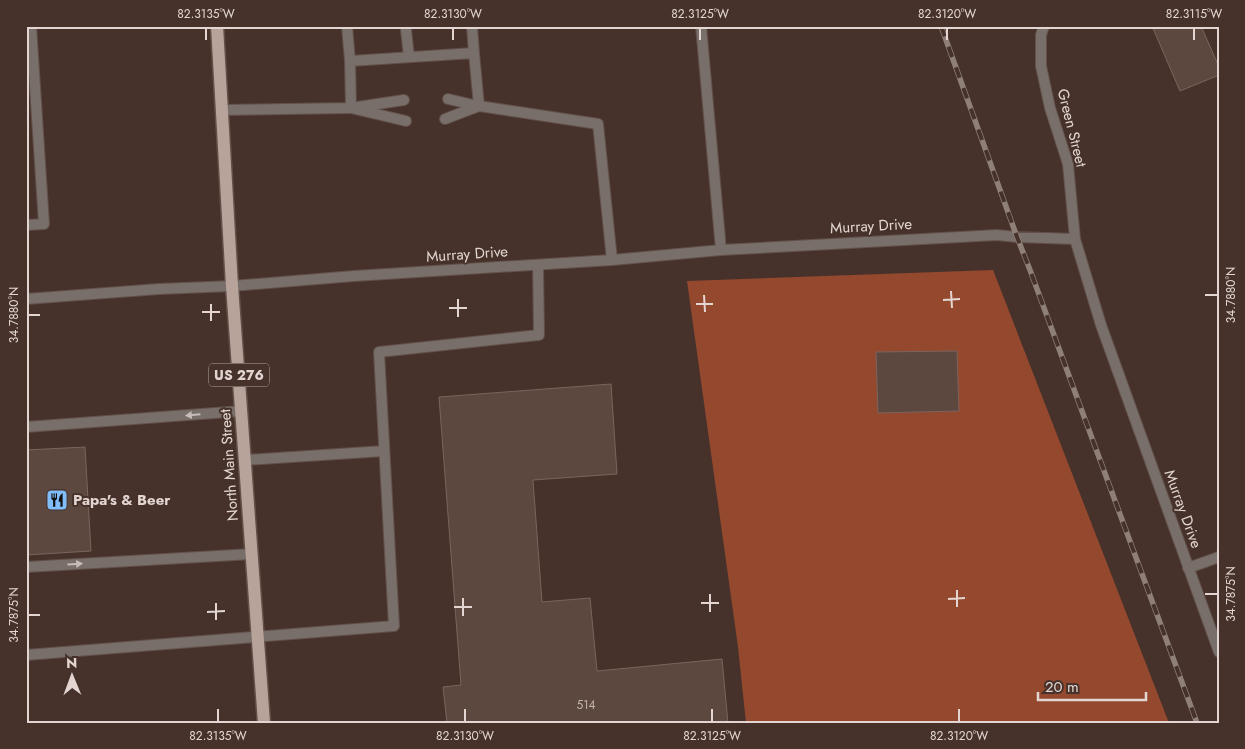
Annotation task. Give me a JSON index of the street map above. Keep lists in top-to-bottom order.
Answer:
{
  "streets": {
    "main road": ["US 276", "North Main Street"],
    "street": ["Green Street", "Murray Drive"]
  },
  "crossings": [
    ["Green Street", "Murray Drive"],
    ["Murray Drive", "North Main Street"]
  ],
  "places": {
    "restaurant": ["Papa's & Beer"]
  },
  "house_numbers": ["514"],
  "scale_bar": "20 m",
  "north": "top",
  "coordinates": [
    "82.3135°W",
    "82.3130°W",
    "82.3125°W",
    "82.3120°W",
    "82.3115°W",
    "34.7880°N",
    "34.7875°N"
  ]
}
